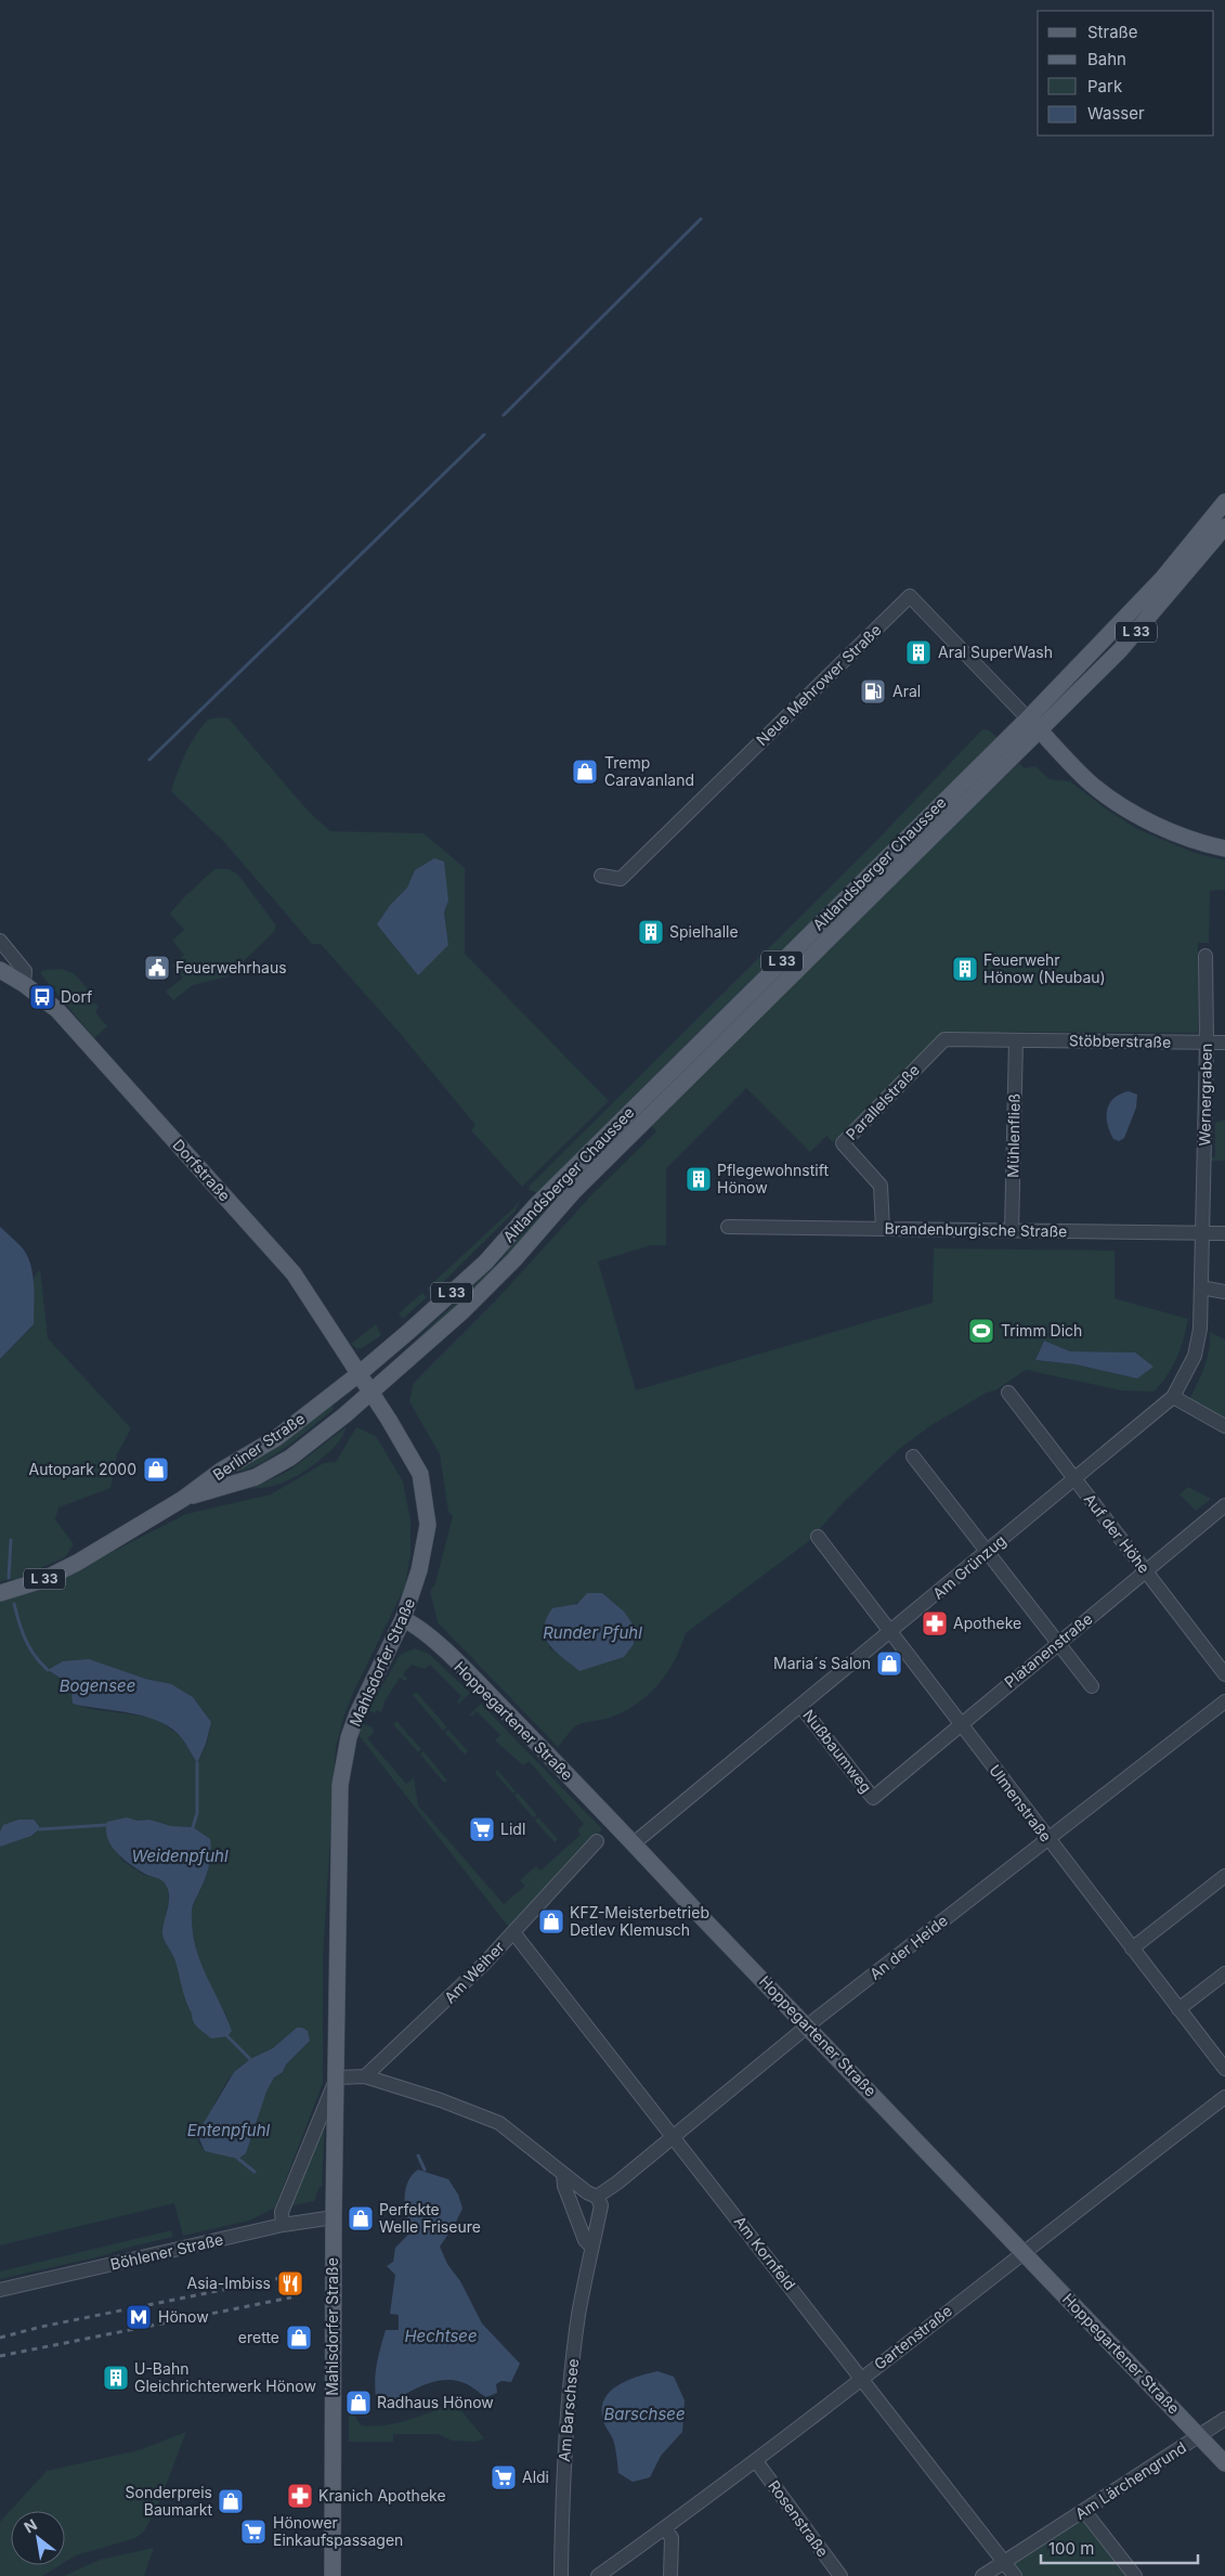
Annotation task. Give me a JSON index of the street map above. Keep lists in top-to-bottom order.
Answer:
{
  "streets": {
    "main road": [
      "L 33",
      "Altlandsberger Chaussee",
      "Dorfstraße",
      "Berliner Straße",
      "Mahlsdorfer Straße",
      "Hoppegartener Straße"
    ],
    "street": [
      "Neue Mehrower Straße",
      "Stöbberstraße",
      "Wernergraben",
      "Parallelstraße",
      "Mühlenfließ",
      "Brandenburgische Straße",
      "Auf der Höhe",
      "Am Grünzug",
      "Platanenstraße",
      "Nußbaumweg",
      "Ulmenstraße",
      "An der Heide",
      "Am Weiher",
      "Böhlener Straße",
      "Am Kornfeld",
      "Gartenstraße",
      "Am Barschsee",
      "Am Lärchengrund",
      "Rosenstraße"
    ]
  },
  "crossings": [
    ["Neue Mehrower Straße", "Altlandsberger Chaussee"],
    ["Altlandsberger Chaussee", "Dorfstraße"],
    ["Altlandsberger Chaussee", "Berliner Straße"],
    ["Altlandsberger Chaussee", "Mahlsdorfer Straße"],
    ["Stöbberstraße", "Wernergraben"],
    ["Stöbberstraße", "Parallelstraße"],
    ["Stöbberstraße", "Mühlenfließ"],
    ["Wernergraben", "Brandenburgische Straße"],
    ["Wernergraben", "Am Grünzug"],
    ["Parallelstraße", "Mühlenfließ"],
    ["Parallelstraße", "Brandenburgische Straße"],
    ["Mühlenfließ", "Brandenburgische Straße"],
    ["Dorfstraße", "Berliner Straße"],
    ["Dorfstraße", "Mahlsdorfer Straße"],
    ["Brandenburgische Straße", "Am Grünzug"],
    ["Berliner Straße", "Mahlsdorfer Straße"],
    ["Auf der Höhe", "Am Grünzug"],
    ["Auf der Höhe", "Platanenstraße"],
    ["Am Grünzug", "Hoppegartener Straße"],
    ["Am Grünzug", "Nußbaumweg"],
    ["Am Grünzug", "Ulmenstraße"],
    ["Platanenstraße", "Nußbaumweg"],
    ["Platanenstraße", "Ulmenstraße"],
    ["Mahlsdorfer Straße", "Hoppegartener Straße"],
    ["Mahlsdorfer Straße", "Böhlener Straße"],
    ["Hoppegartener Straße", "An der Heide"],
    ["Hoppegartener Straße", "Gartenstraße"],
    ["Hoppegartener Straße", "Am Lärchengrund"],
    ["Ulmenstraße", "An der Heide"],
    ["An der Heide", "Am Kornfeld"],
    ["An der Heide", "Am Barschsee"],
    ["Am Weiher", "Am Kornfeld"],
    ["Am Kornfeld", "Gartenstraße"],
    ["Am Kornfeld", "Am Lärchengrund"],
    ["Gartenstraße", "Rosenstraße"]
  ],
  "water": [
    "Runder Pfuhl",
    "Bogensee",
    "Weidenpfuhl",
    "Entenpfuhl",
    "Hechtsee",
    "Barschsee"
  ],
  "places": {
    "building": [
      "Aral SuperWash",
      "Spielhalle",
      "Feuerwehr Hönow (Neubau)",
      "Pflegewohnstift Hönow",
      "U-Bahn Gleichrichterwerk Hönow"
    ],
    "fuel station": ["Aral"],
    "shop": [
      "Tremp Caravanland",
      "Autopark 2000",
      "Maria´s Salon",
      "KFZ-Meisterbetrieb Detlev Klemusch",
      "Perfekte Welle Friseure",
      "erette",
      "Radhaus Hönow",
      "Sonderpreis Baumarkt"
    ],
    "public building": ["Feuerwehrhaus"],
    "bus stop": ["Dorf"],
    "sports": ["Trimm Dich"],
    "pharmacy": ["Apotheke", "Kranich Apotheke"],
    "supermarket": ["Lidl", "Aldi", "Hönower Einkaufspassagen"],
    "restaurant": ["Asia-Imbiss"],
    "metro station": ["Hönow"]
  },
  "legend": [
    "Straße",
    "Bahn",
    "Park",
    "Wasser"
  ],
  "scale_bar": "100 m",
  "north": "top left"
}
